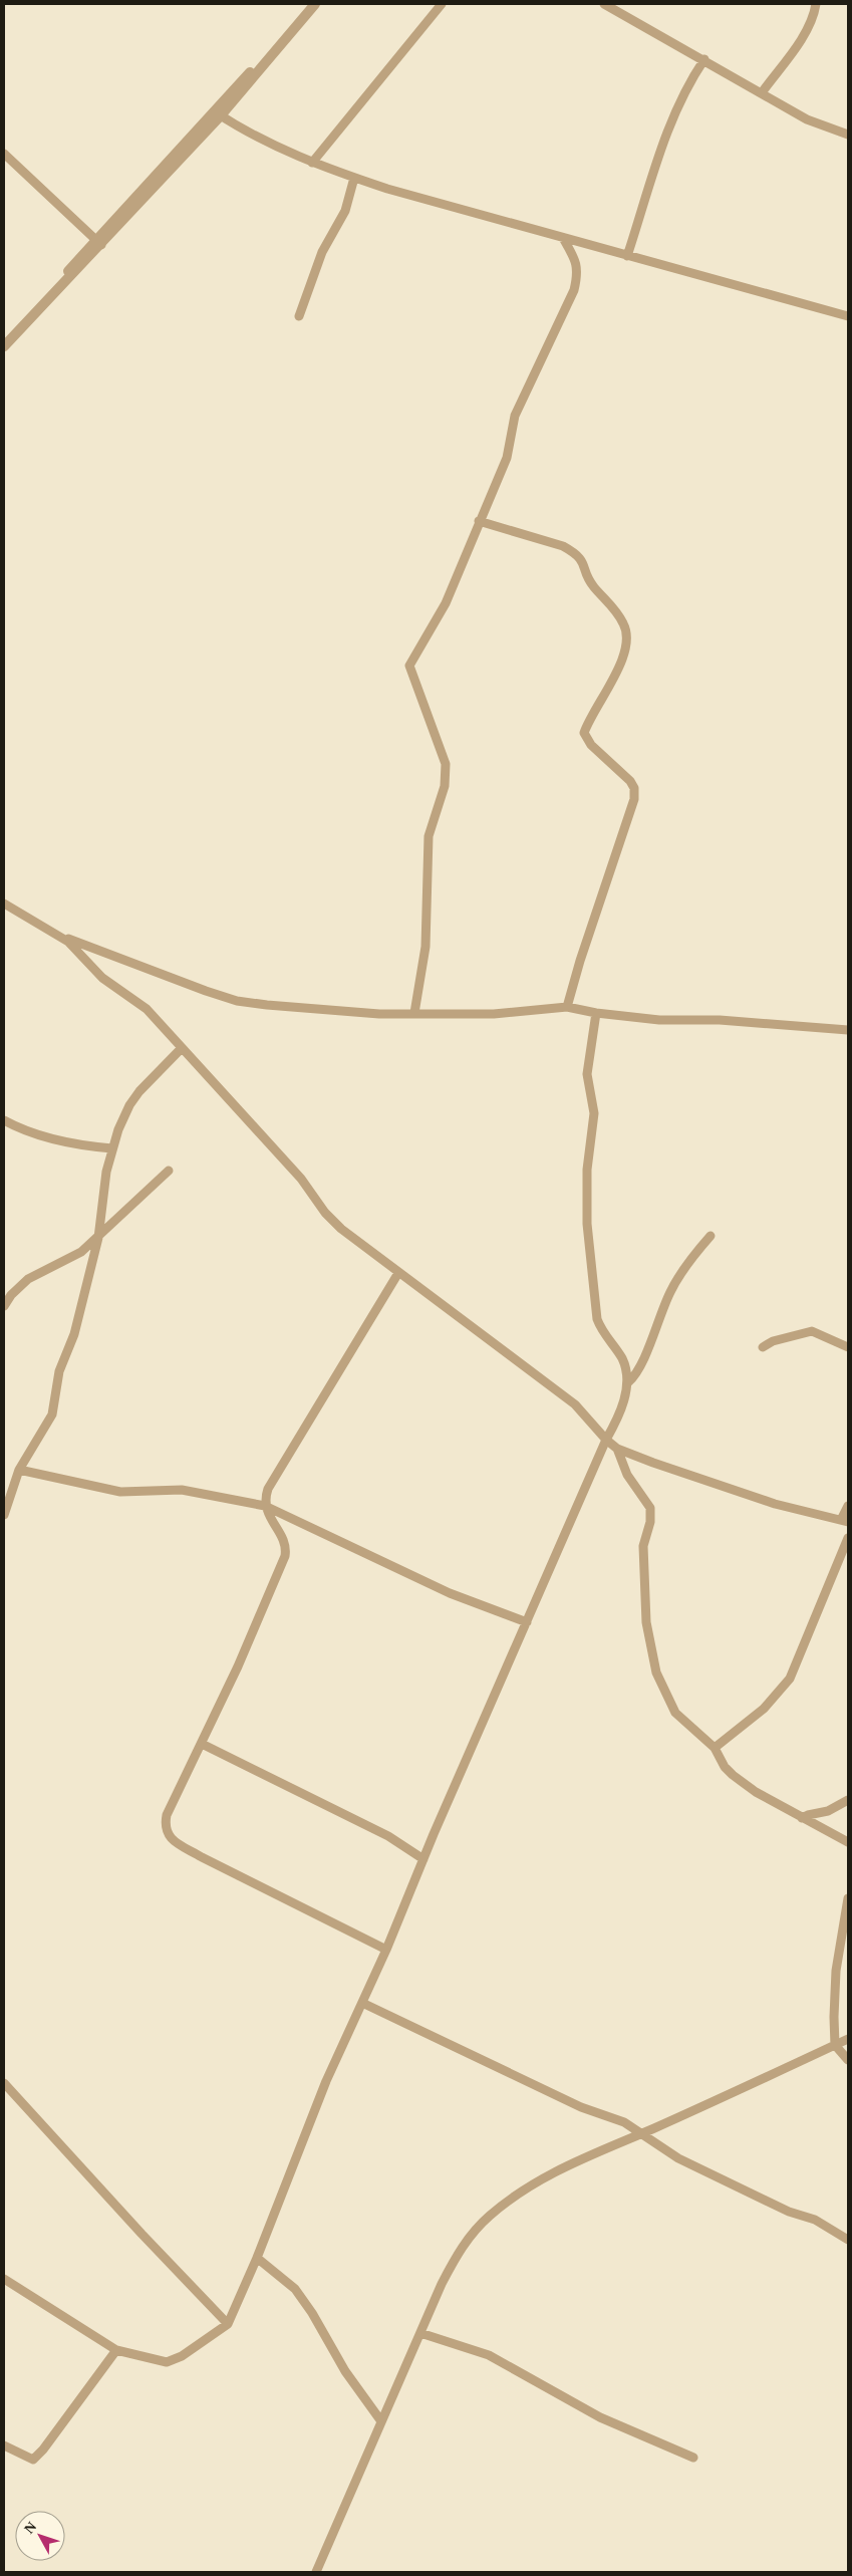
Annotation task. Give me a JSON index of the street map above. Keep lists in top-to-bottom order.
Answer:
{
  "north": "top left"
}
